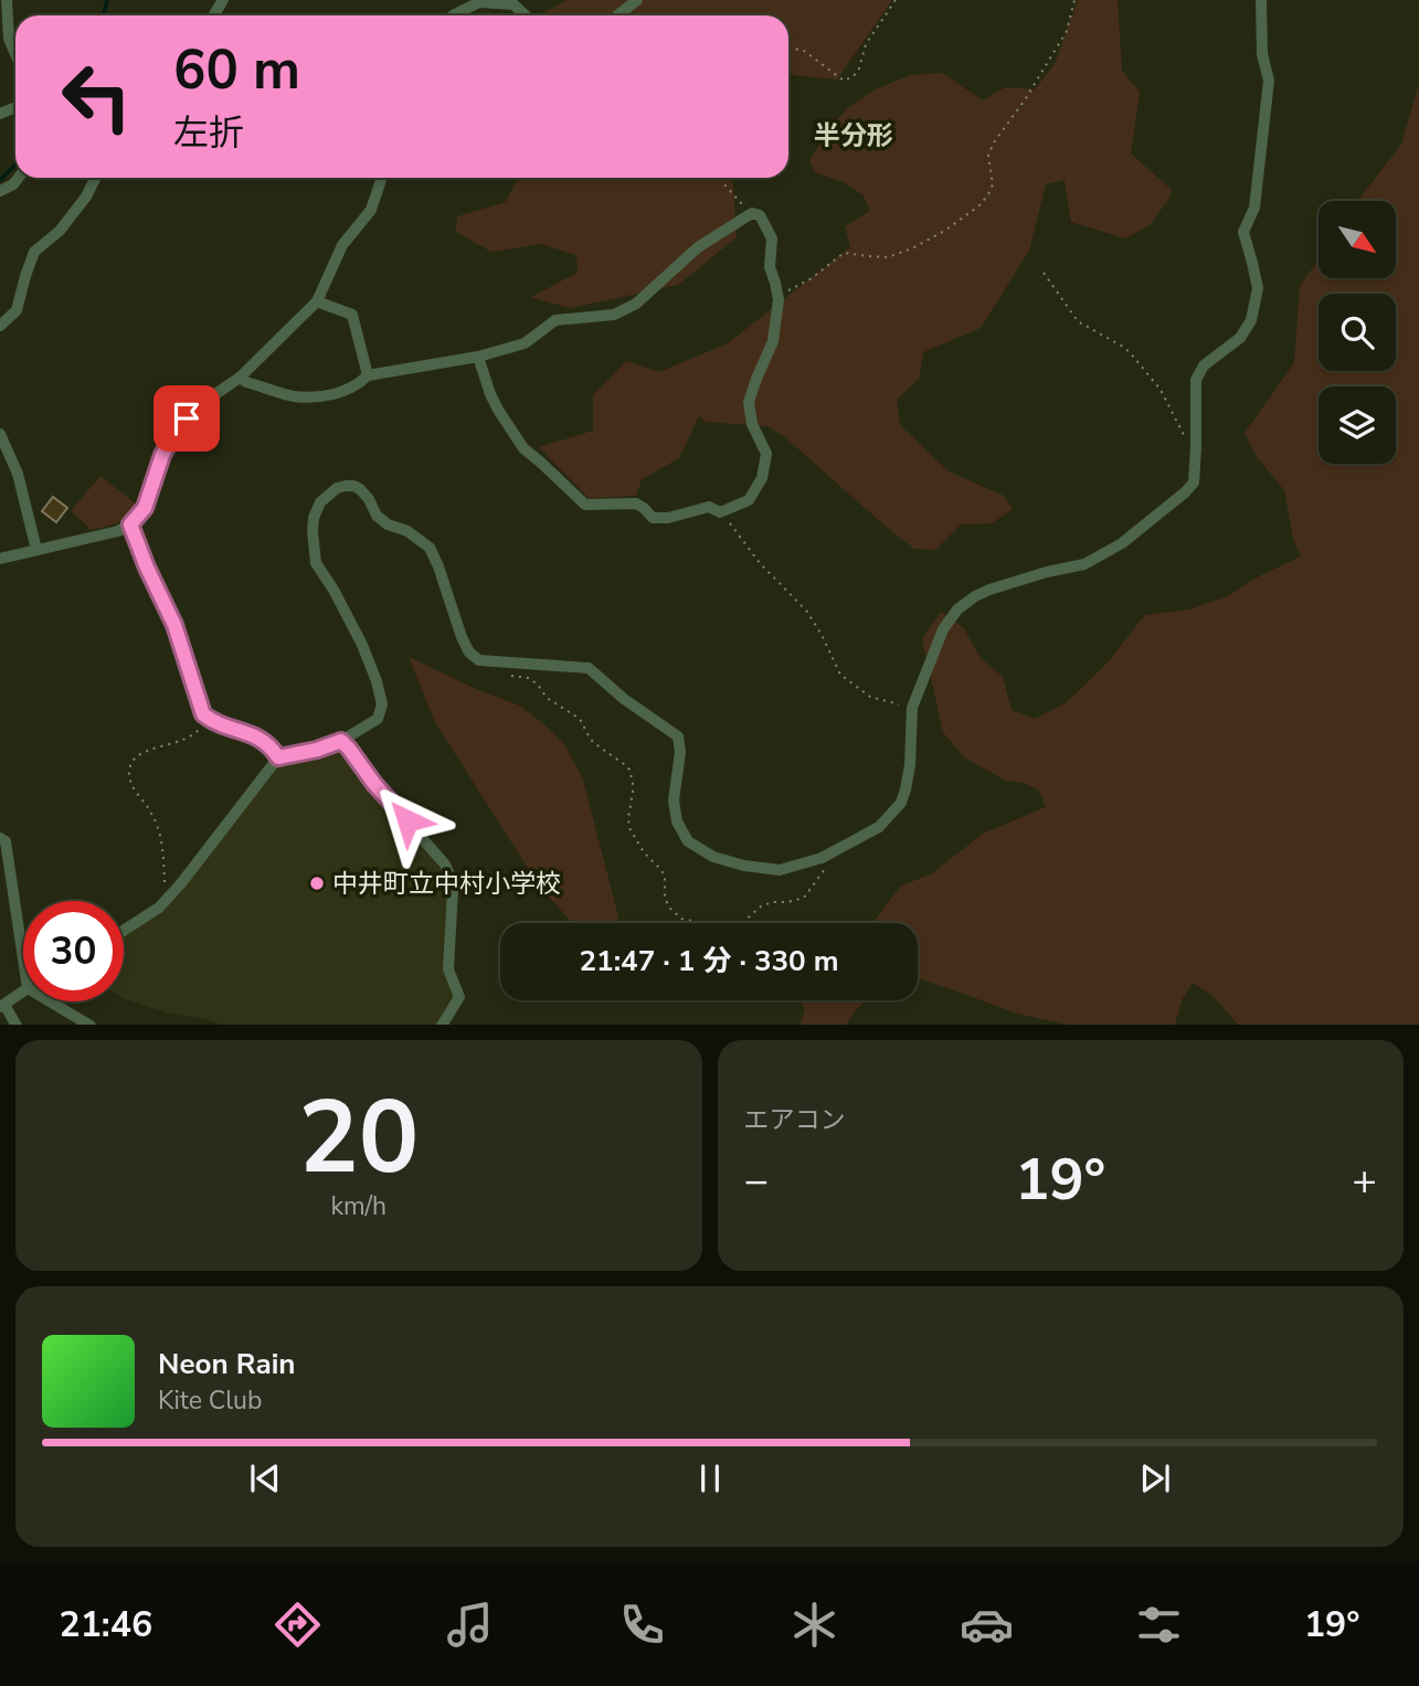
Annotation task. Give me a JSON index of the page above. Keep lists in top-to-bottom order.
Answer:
{
  "districts": ["半分形"],
  "places": ["中井町立中村小学校"],
  "north": "bottom right",
  "page": {
    "turn": ["60 m", "左折"],
    "limit": "30",
    "trip": "21:47 · 1 分 · 330 m",
    "tile": [
      ["20", "km/h"],
      "エアコン"
    ],
    "heat": ["−", "19°", "+"],
    "song": ["Neon Rain", "Kite Club"],
    "tabs": ["21:46", "19°"]
  }
}
